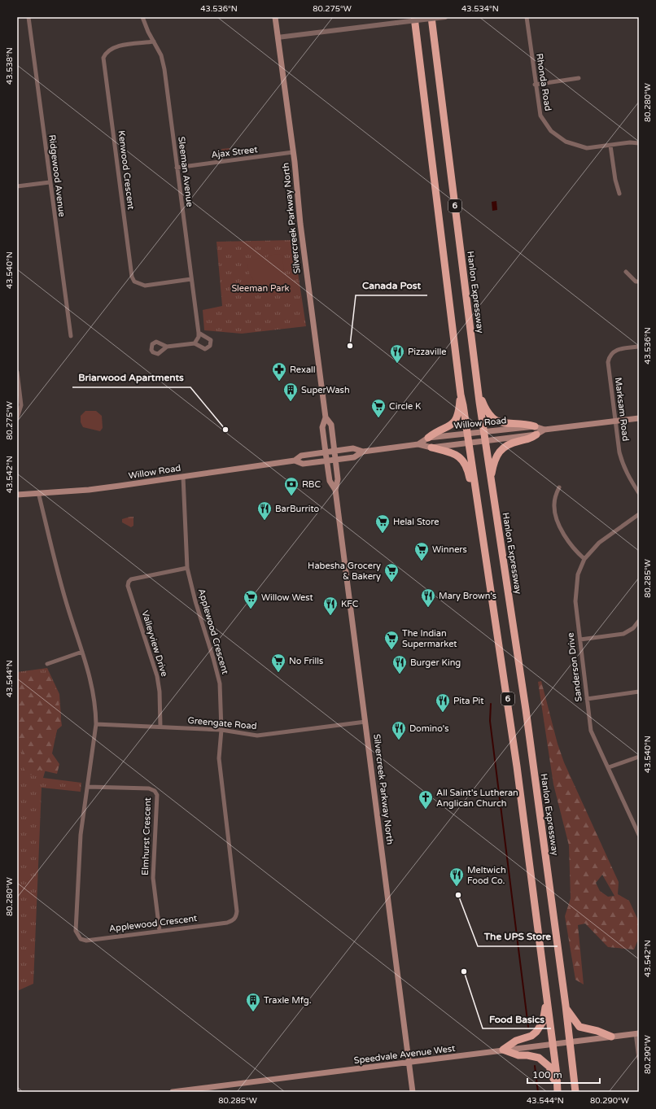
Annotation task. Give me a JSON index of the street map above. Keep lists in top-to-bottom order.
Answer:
{
  "streets": {
    "highway": ["6", "Hanlon Expressway"],
    "main road": ["Silvercreek Parkway North", "Willow Road", "Speedvale Avenue West"],
    "street": [
      "Rhonda Road",
      "Ajax Street",
      "Kenwood Crescent",
      "Sleeman Avenue",
      "Ridgewood Avenue",
      "Marksam Road",
      "Applewood Crescent",
      "Valleyview Drive",
      "Sanderson Drive",
      "Greengate Road",
      "Elmhurst Crescent"
    ]
  },
  "crossings": [
    ["Ajax Street", "Sleeman Avenue"],
    ["Ajax Street", "Silvercreek Parkway North"],
    ["Kenwood Crescent", "Sleeman Avenue"],
    ["6", "Willow Road"],
    ["6", "Speedvale Avenue West"],
    ["Silvercreek Parkway North", "Willow Road"],
    ["Silvercreek Parkway North", "Greengate Road"],
    ["Silvercreek Parkway North", "Speedvale Avenue West"],
    ["Hanlon Expressway", "Willow Road"],
    ["Hanlon Expressway", "Speedvale Avenue West"],
    ["Marksam Road", "Willow Road"],
    ["Willow Road", "Applewood Crescent"],
    ["Applewood Crescent", "Valleyview Drive"],
    ["Applewood Crescent", "Greengate Road"],
    ["Applewood Crescent", "Elmhurst Crescent"],
    ["Valleyview Drive", "Greengate Road"]
  ],
  "parks": ["Sleeman Park"],
  "places": {
    "other": [
      "Canada Post",
      "Briarwood Apartments",
      "The UPS Store",
      "Food Basics"
    ],
    "restaurant": [
      "Pizzaville",
      "BarBurrito",
      "Mary Brown's",
      "KFC",
      "Burger King",
      "Pita Pit",
      "Domino's",
      "Meltwich Food Co."
    ],
    "pharmacy": ["Rexall"],
    "building": ["SuperWash", "Traxle Mfg."],
    "supermarket": [
      "Circle K",
      "Helal Store",
      "Winners",
      "Habesha Grocery & Bakery",
      "Willow West",
      "The Indian Supermarket",
      "No Frills"
    ],
    "bank": ["RBC"],
    "church": ["All Saint's Lutheran Anglican Church"]
  },
  "scale_bar": "100 m",
  "coordinates": [
    "43.536°N",
    "80.275°W",
    "43.534°N",
    "43.538°N",
    "80.280°W",
    "43.540°N",
    "43.542°N",
    "80.285°W",
    "43.544°N",
    "80.290°W"
  ]
}
